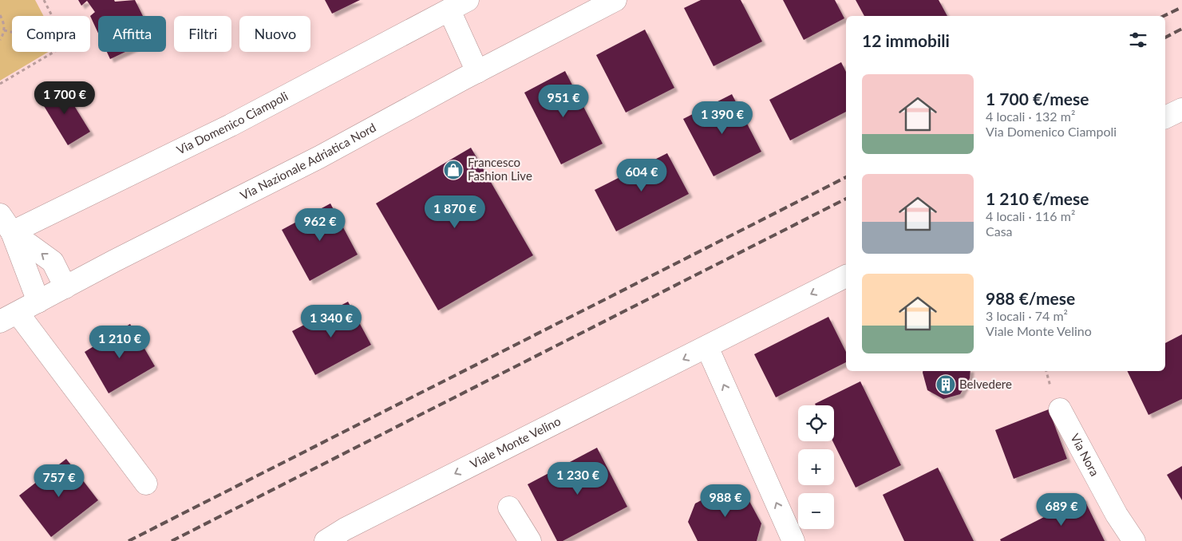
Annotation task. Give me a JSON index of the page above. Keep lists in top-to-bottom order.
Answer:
{
  "streets": {
    "street": [
      "Via Domenico Ciampoli",
      "Via Nazionale Adriatica Nord",
      "Viale Monte Velino",
      "Via Nora"
    ]
  },
  "crossings": [
    ["Via Domenico Ciampoli", "Via Nazionale Adriatica Nord"]
  ],
  "one_way": ["Viale Monte Velino"],
  "places": {
    "shop": ["Francesco Fashion Live"],
    "building": ["Belvedere"]
  },
  "page": {
    "chip": [
      "Compra",
      "Affitta",
      "Filtri",
      "Nuovo"
    ],
    "heading": "12 immobili",
    "list": [
      {
        "name": "1 700 €/mese",
        "note": "4 locali · 132 m² · Via Domenico Ciampoli"
      },
      {
        "name": "1 210 €/mese",
        "note": "4 locali · 116 m² · Casa"
      },
      {
        "name": "988 €/mese",
        "note": "3 locali · 74 m² · Viale Monte Velino"
      }
    ],
    "price": [
      "1 700 €",
      "951 €",
      "1 390 €",
      "604 €",
      "1 870 €",
      "962 €",
      "1 340 €",
      "1 210 €",
      "1 230 €",
      "757 €",
      "988 €",
      "689 €"
    ],
    "map_buttons": ["+", "−"]
  }
}
